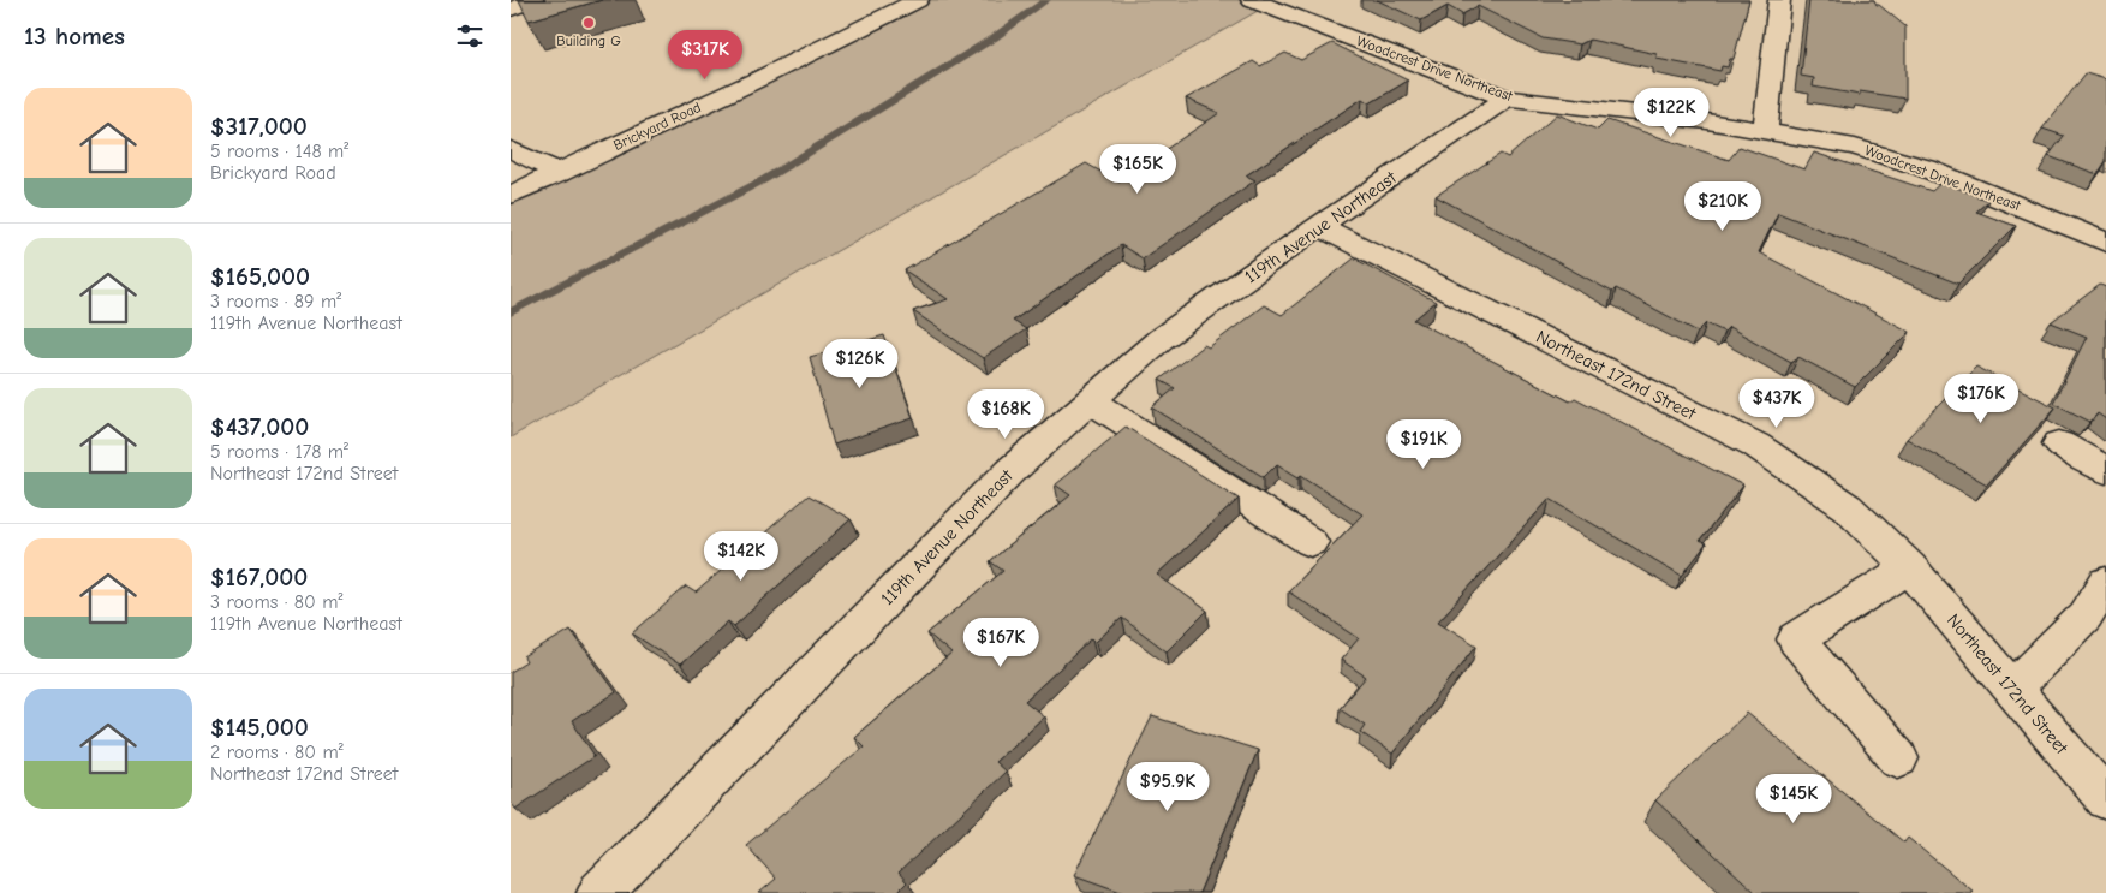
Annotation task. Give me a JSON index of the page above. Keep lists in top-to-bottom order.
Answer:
{
  "streets": {
    "street": [
      "Woodcrest Drive Northeast",
      "Brickyard Road",
      "119th Avenue Northeast",
      "Northeast 172nd Street"
    ]
  },
  "crossings": [
    ["Woodcrest Drive Northeast", "119th Avenue Northeast"],
    ["119th Avenue Northeast", "Northeast 172nd Street"]
  ],
  "places": ["Building G"],
  "page": {
    "heading": "13 homes",
    "price": [
      "$317K",
      "$122K",
      "$165K",
      "$210K",
      "$126K",
      "$176K",
      "$437K",
      "$168K",
      "$191K",
      "$142K",
      "$167K",
      "$95.9K",
      "$145K"
    ],
    "list": [
      {
        "name": "$317,000",
        "note": "5 rooms · 148 m² · Brickyard Road"
      },
      {
        "name": "$165,000",
        "note": "3 rooms · 89 m² · 119th Avenue Northeast"
      },
      {
        "name": "$437,000",
        "note": "5 rooms · 178 m² · Northeast 172nd Street"
      },
      {
        "name": "$167,000",
        "note": "3 rooms · 80 m² · 119th Avenue Northeast"
      },
      {
        "name": "$145,000",
        "note": "2 rooms · 80 m² · Northeast 172nd Street"
      }
    ]
  }
}
